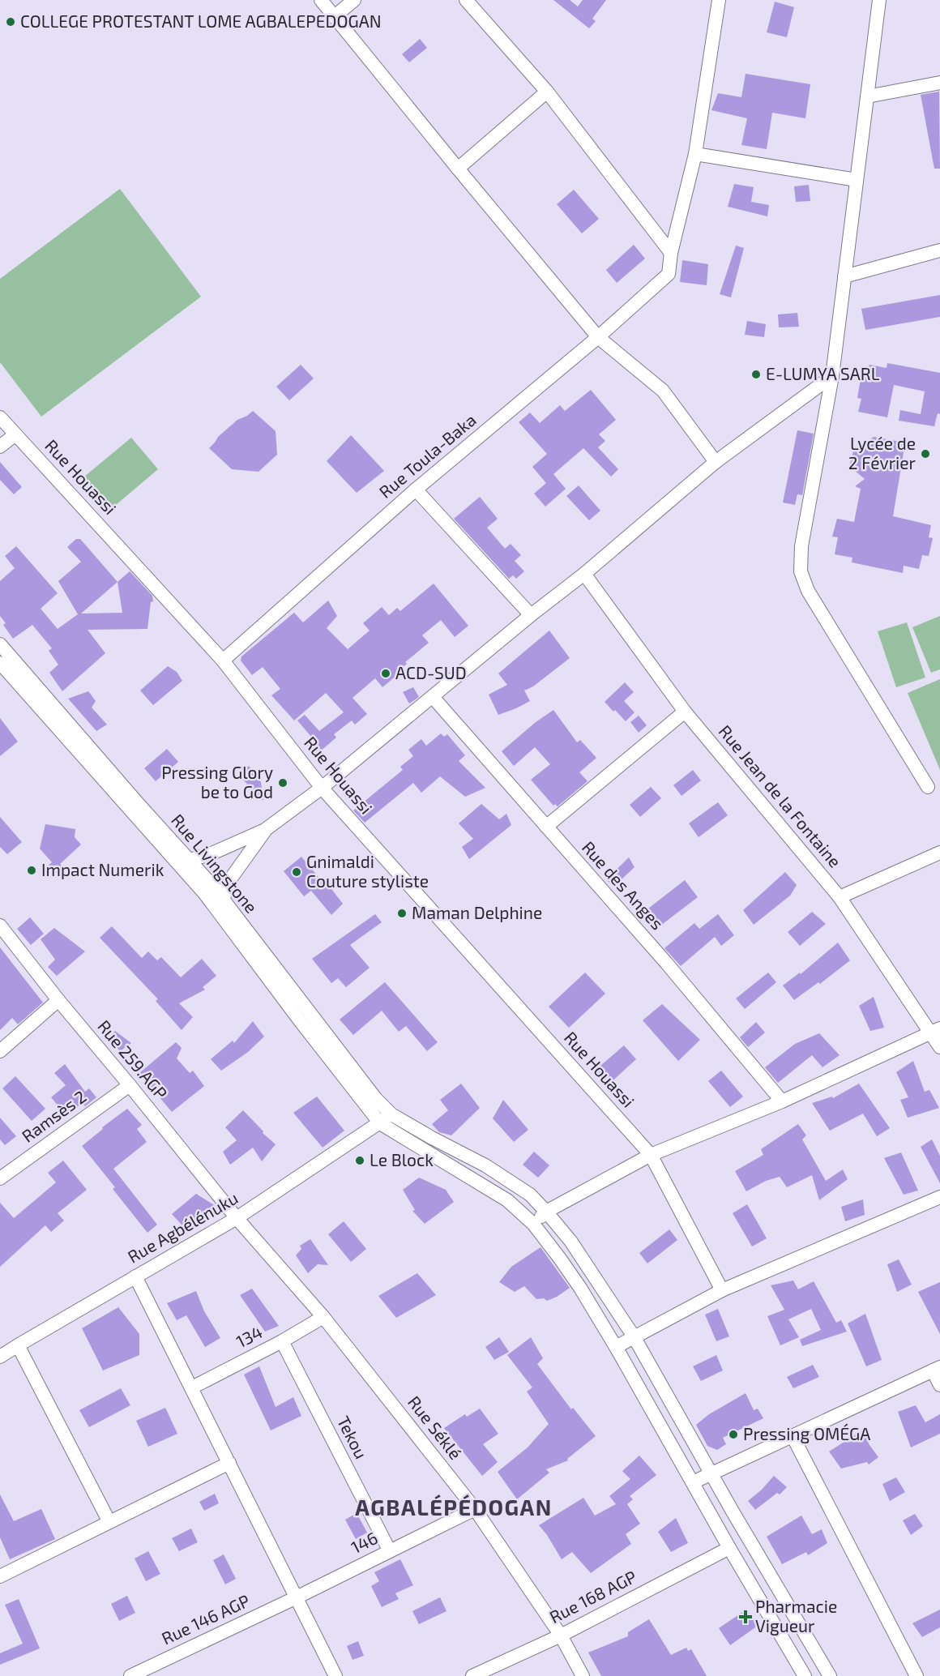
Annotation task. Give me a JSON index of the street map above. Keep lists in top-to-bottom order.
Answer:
{
  "streets": {
    "street": [
      "Rue Toula-Baka",
      "Rue Houassi",
      "Rue Jean de la Fontaine",
      "Rue Livingstone",
      "Rue des Anges",
      "Rue 259.AGP",
      "Ramsès 2",
      "Rue Agbélénuku",
      "134",
      "Rue Séklé",
      "Tekou",
      "146",
      "Rue 168 AGP",
      "Rue 146 AGP"
    ]
  },
  "crossings": [
    ["Rue Toula-Baka", "Rue Houassi"],
    ["Rue Livingstone", "Rue Agbélénuku"],
    ["Rue 259.AGP", "Ramsès 2"],
    ["Rue 259.AGP", "Rue Agbélénuku"],
    ["Rue 259.AGP", "Rue Séklé"],
    ["Rue Agbélénuku", "Rue Séklé"],
    ["134", "Rue Séklé"],
    ["134", "Tekou"],
    ["Rue Séklé", "146"],
    ["Rue Séklé", "Rue 168 AGP"],
    ["Tekou", "146"],
    ["146", "Rue 146 AGP"]
  ],
  "districts": ["AGBALÉPÉDOGAN"],
  "places": {
    "other": [
      "COLLEGE PROTESTANT LOME AGBALEPEDOGAN",
      "E-LUMYA SARL",
      "Lycée de 2 Février",
      "ACD-SUD",
      "Pressing Glory be to God",
      "Impact Numerik",
      "Gnimaldi Couture styliste",
      "Maman Delphine",
      "Le Block",
      "Pressing OMÉGA"
    ],
    "health": ["Pharmacie Vigueur"]
  }
}
